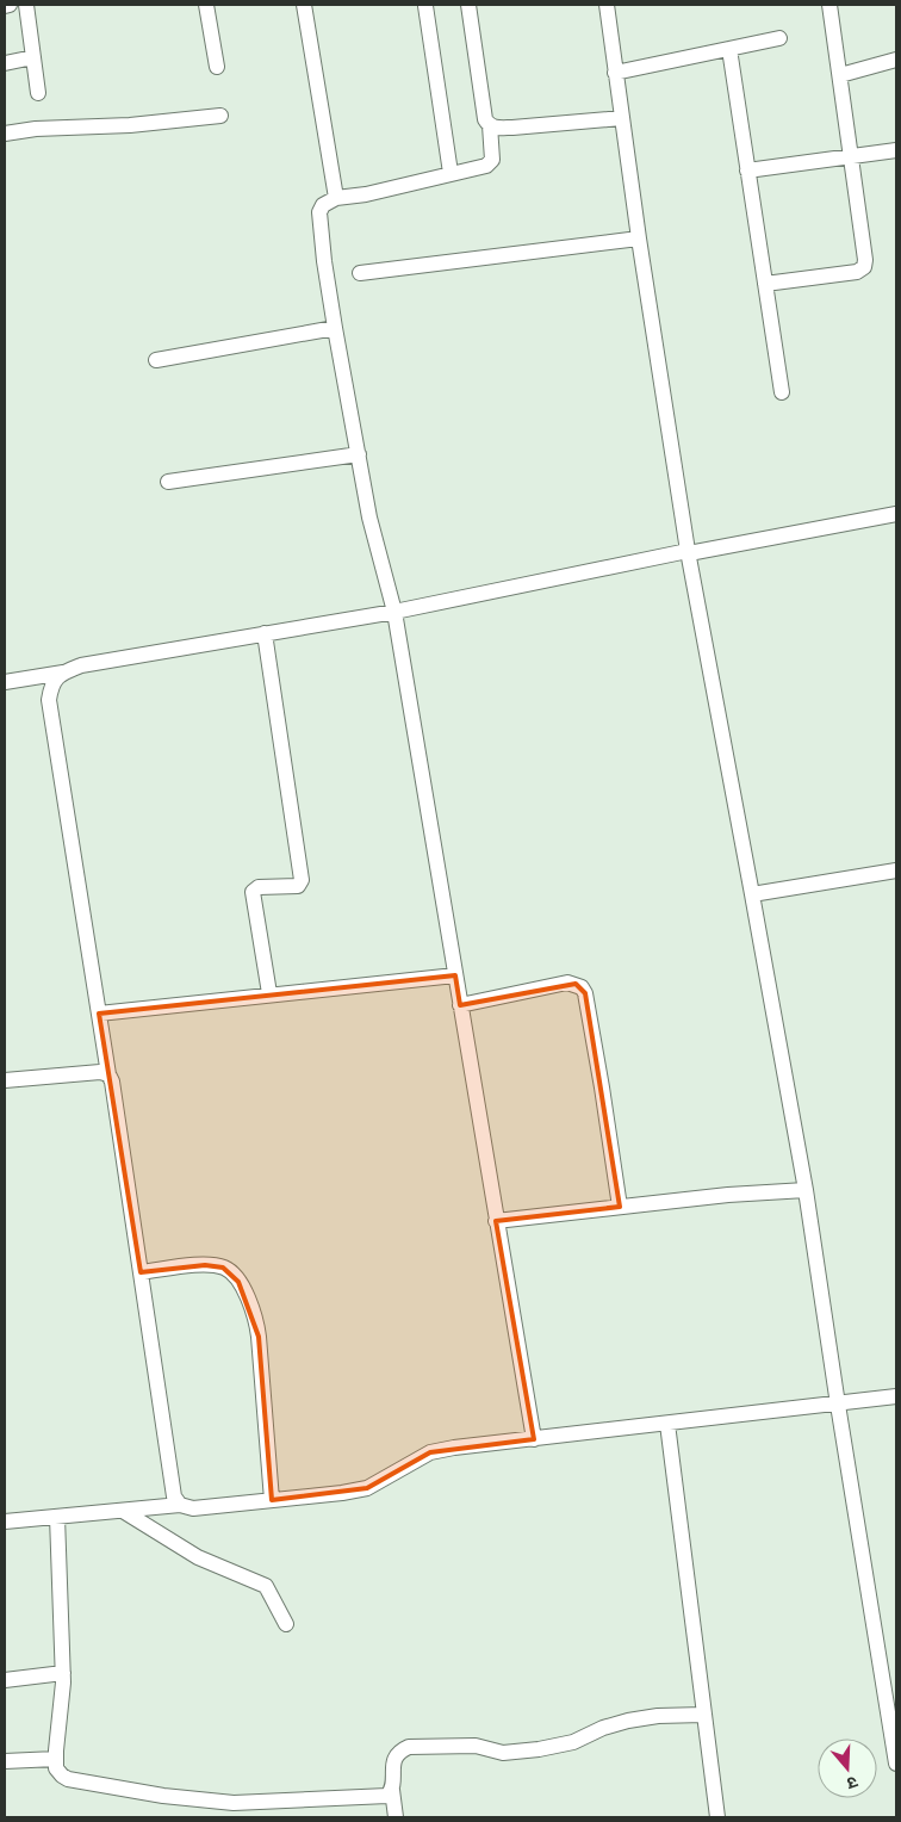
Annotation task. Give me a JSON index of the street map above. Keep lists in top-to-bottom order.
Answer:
{
  "north": "bottom"
}
